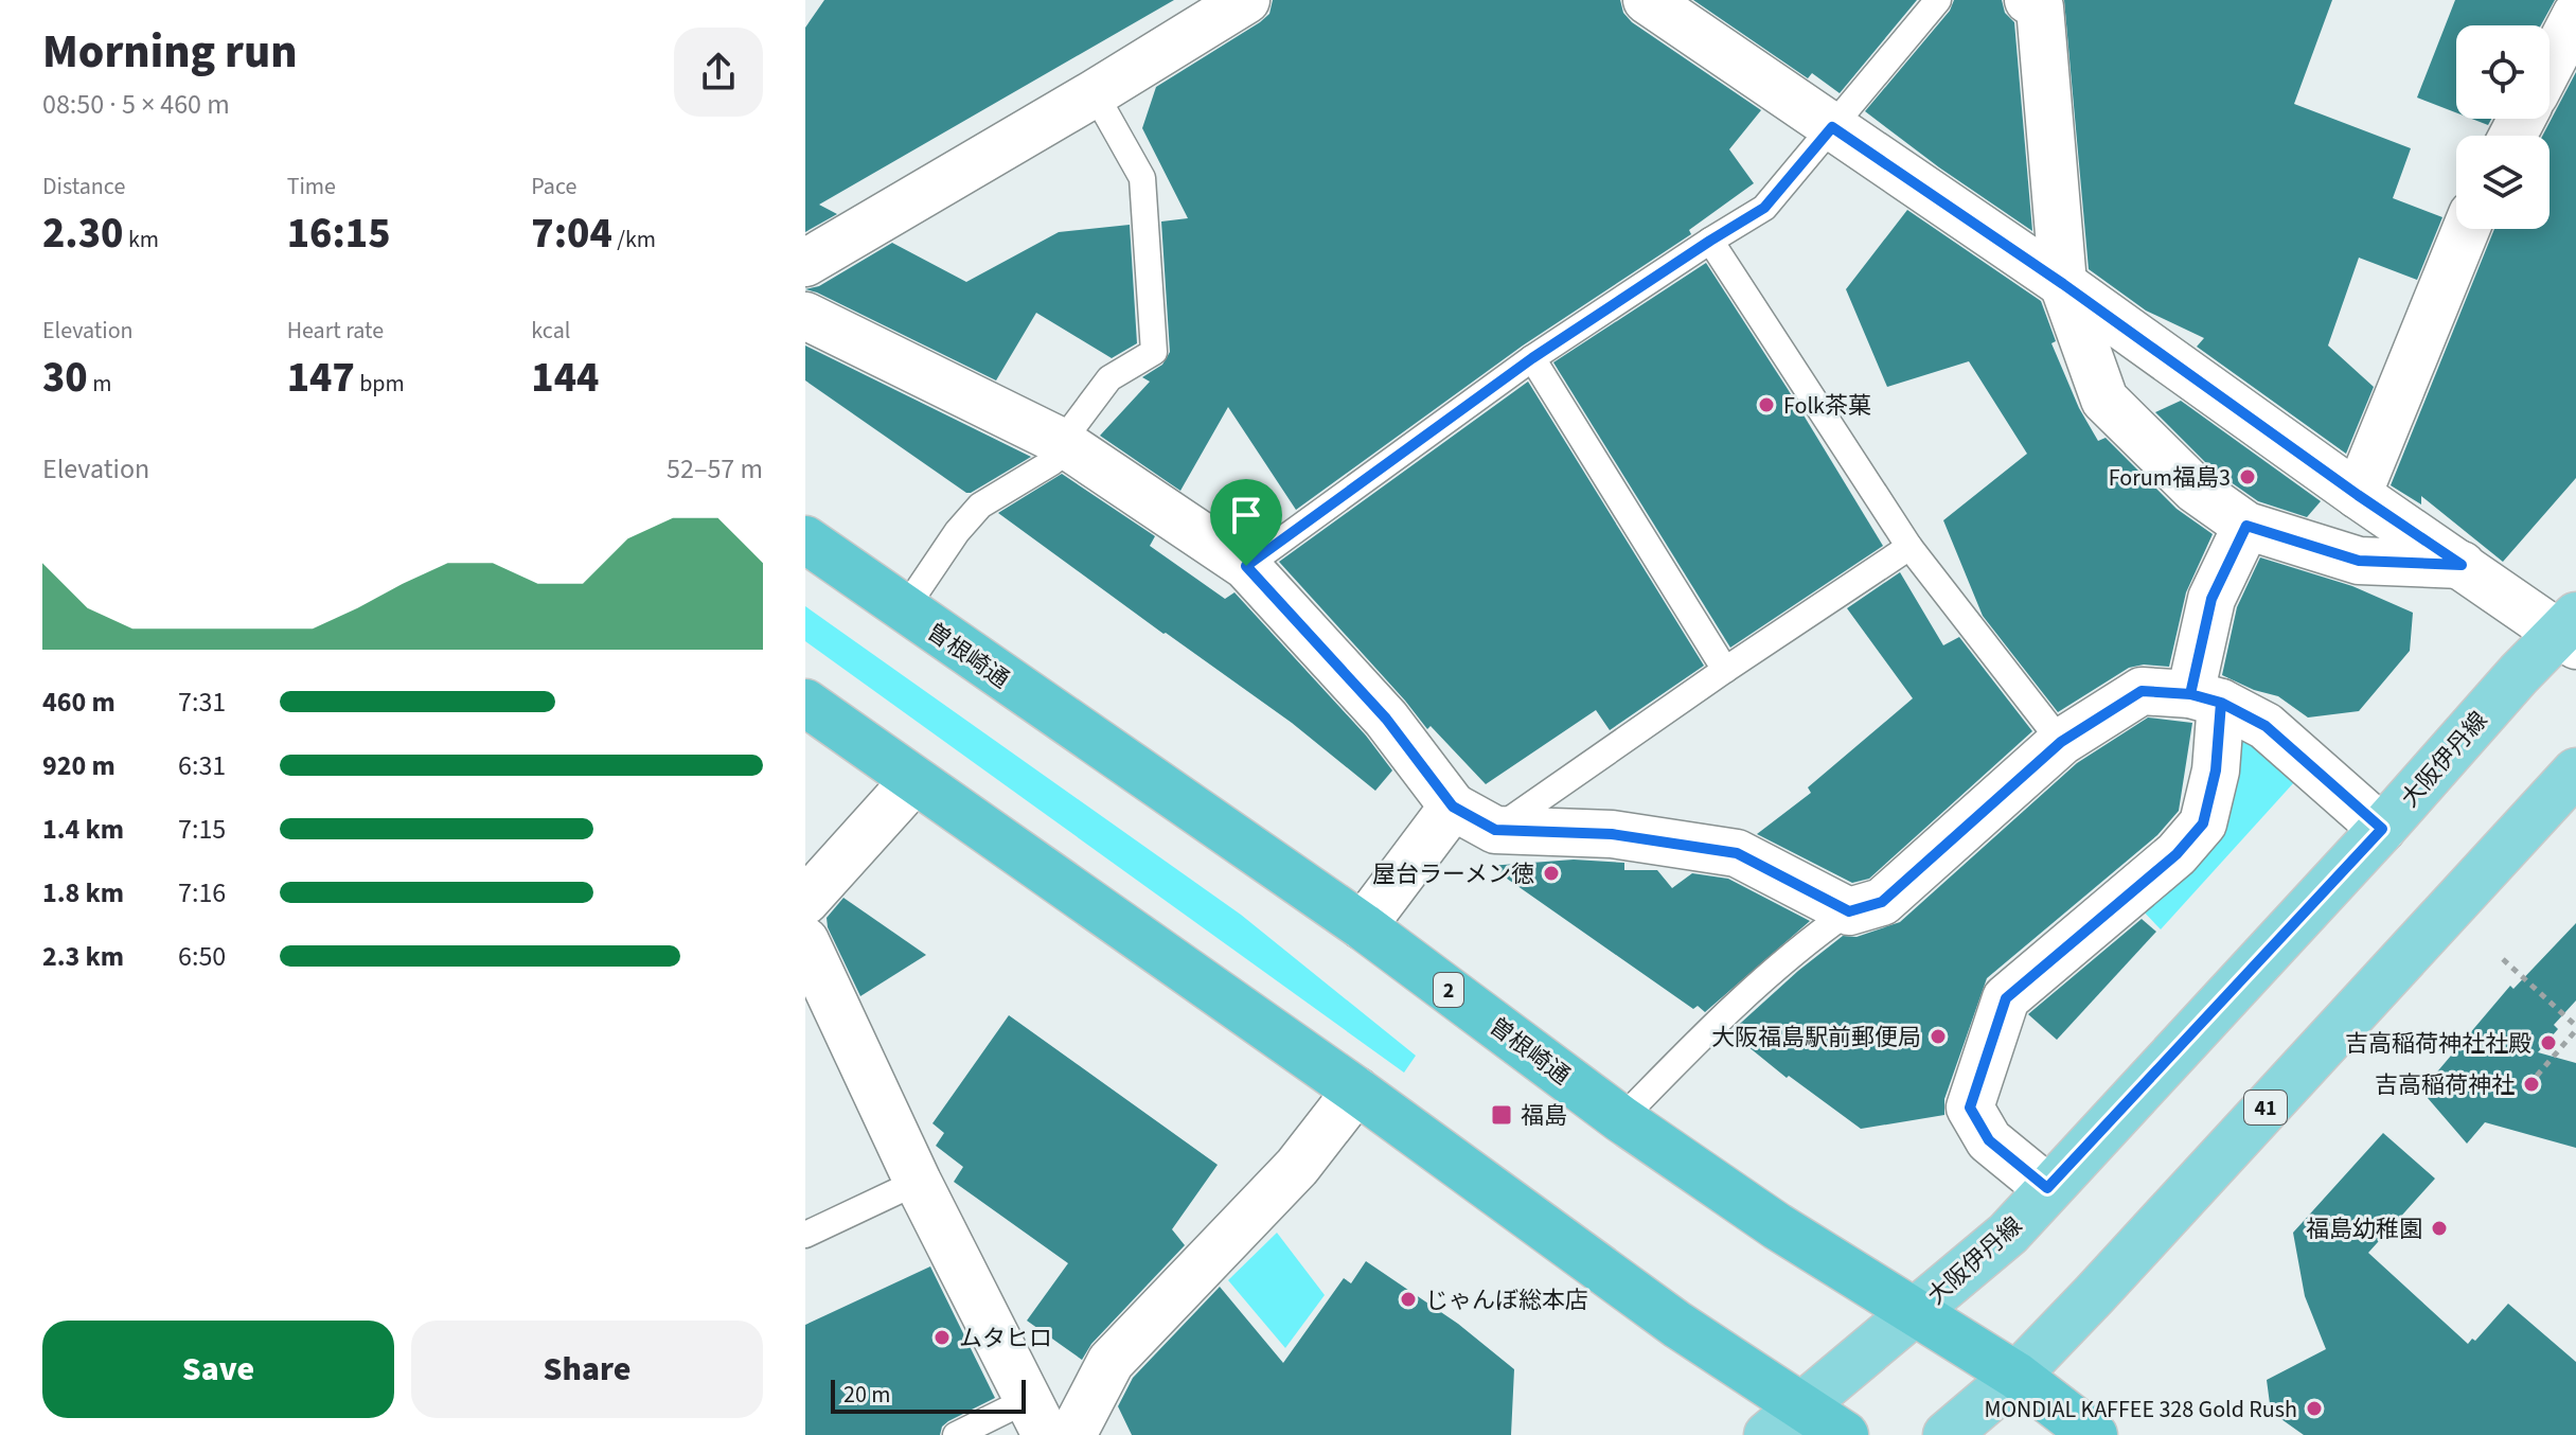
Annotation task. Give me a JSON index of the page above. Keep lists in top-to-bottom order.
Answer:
{
  "streets": {
    "highway": ["曽根崎通", "2"],
    "main road": ["大阪伊丹線", "41"]
  },
  "crossings": [
    ["曽根崎通", "大阪伊丹線"],
    ["曽根崎通", "41"]
  ],
  "places": {
    "other": [
      "Folk茶菓",
      "Forum福島3",
      "屋台ラーメン徳",
      "大阪福島駅前郵便局",
      "吉高稲荷神社社殿",
      "吉高稲荷神社",
      "福島幼稚園",
      "じゃんぼ総本店",
      "ムタヒロ",
      "MONDIAL KAFFEE 328 Gold Rush"
    ],
    "transit": ["福島"]
  },
  "scale_bar": "20 m",
  "page": {
    "heading": ["Morning run", "08:50 · 5 × 460 m"],
    "stats": [
      ["Distance", "2.30 km"],
      ["Time", "16:15"],
      ["Pace", "7:04 /km"],
      ["Elevation", "30 m"],
      ["Heart rate", "147 bpm"],
      ["kcal", "144"]
    ],
    "chart": ["Elevation", "52–57 m"],
    "list": [
      {
        "name": "460 m",
        "note": "7:31"
      },
      {
        "name": "920 m",
        "note": "6:31"
      },
      {
        "name": "1.4 km",
        "note": "7:15"
      },
      {
        "name": "1.8 km",
        "note": "7:16"
      },
      {
        "name": "2.3 km",
        "note": "6:50"
      }
    ],
    "buttons": ["Save", "Share"],
    "scale": "20 m"
  }
}
